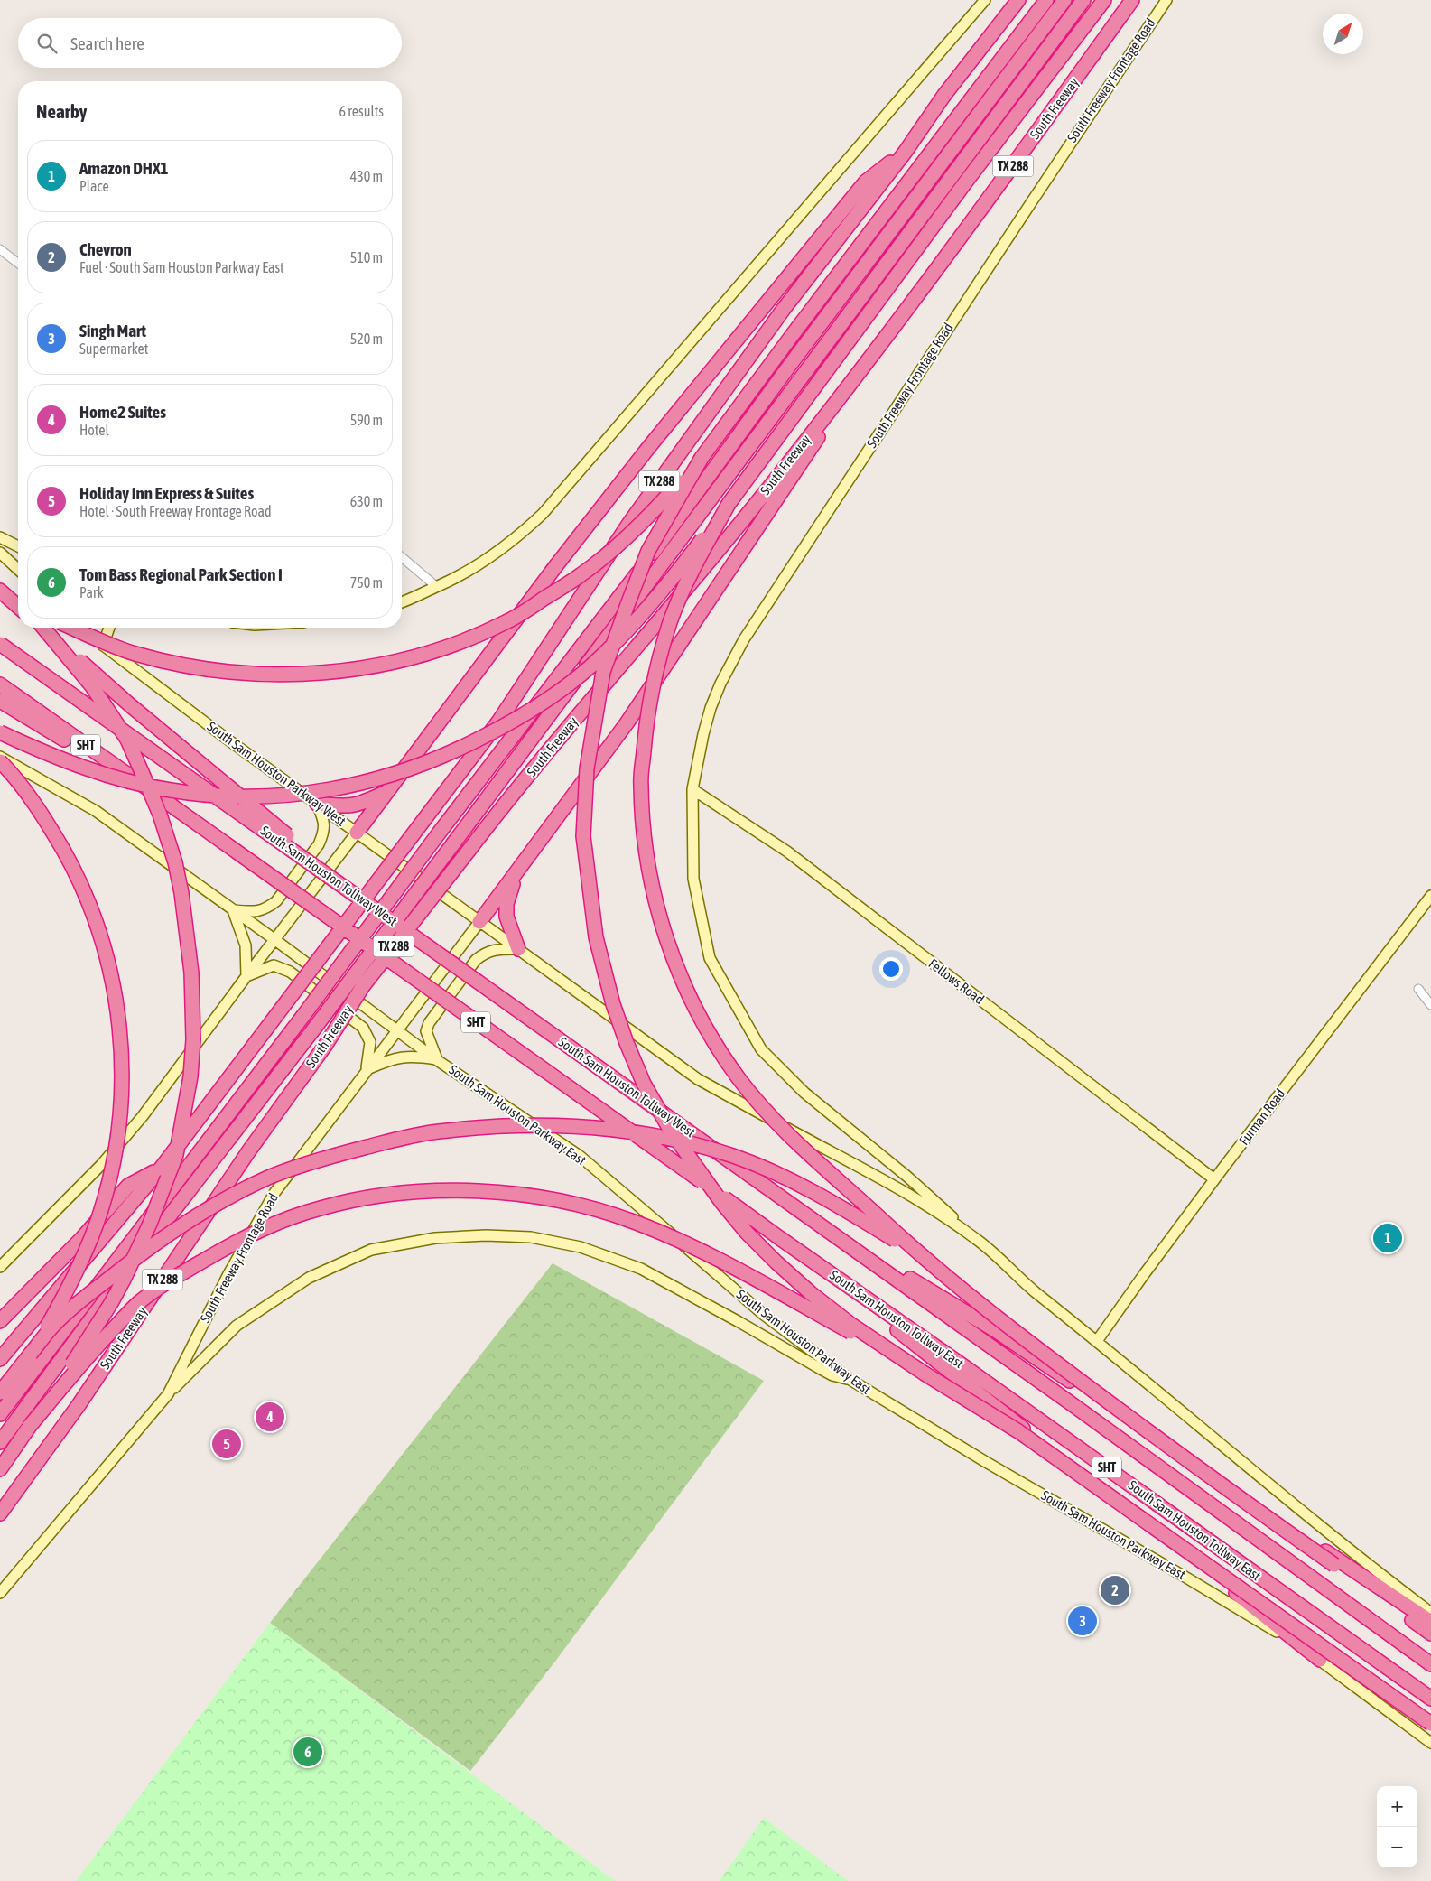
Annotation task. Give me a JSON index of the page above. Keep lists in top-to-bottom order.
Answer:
{
  "streets": {
    "highway": [
      "South Freeway",
      "TX 288",
      "SHT",
      "South Sam Houston Tollway West",
      "South Sam Houston Tollway East"
    ],
    "main road": [
      "South Freeway Frontage Road",
      "South Sam Houston Parkway West",
      "Fellows Road",
      "South Sam Houston Parkway East",
      "Furman Road"
    ]
  },
  "crossings": [
    ["South Freeway Frontage Road", "South Sam Houston Parkway West"],
    ["South Freeway Frontage Road", "Fellows Road"],
    ["South Freeway Frontage Road", "South Sam Houston Parkway East"],
    ["SHT", "South Sam Houston Tollway West"],
    ["SHT", "South Sam Houston Tollway East"],
    ["Fellows Road", "Furman Road"]
  ],
  "north": "top right",
  "page": {
    "search": "Search here",
    "heading": ["Nearby", "6 results"],
    "list": [
      {
        "mark": "1",
        "name": "Amazon DHX1",
        "note": "Place",
        "value": "430 m"
      },
      {
        "mark": "2",
        "name": "Chevron",
        "note": "Fuel · South Sam Houston Parkway East",
        "value": "510 m"
      },
      {
        "mark": "3",
        "name": "Singh Mart",
        "note": "Supermarket",
        "value": "520 m"
      },
      {
        "mark": "4",
        "name": "Home2 Suites",
        "note": "Hotel",
        "value": "590 m"
      },
      {
        "mark": "5",
        "name": "Holiday Inn Express & Suites",
        "note": "Hotel · South Freeway Frontage Road",
        "value": "630 m"
      },
      {
        "mark": "6",
        "name": "Tom Bass Regional Park Section I",
        "note": "Park",
        "value": "750 m"
      }
    ],
    "pins": [
      "1",
      "4",
      "5",
      "2",
      "3",
      "6"
    ],
    "map_buttons": ["+", "−"]
  }
}
